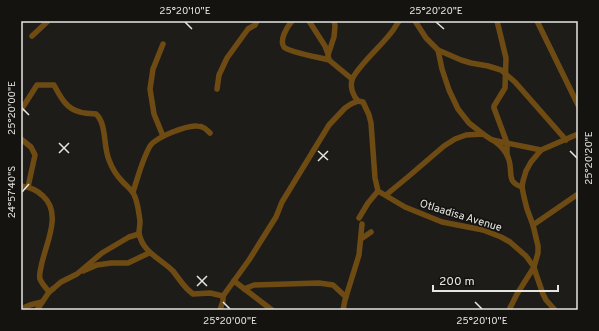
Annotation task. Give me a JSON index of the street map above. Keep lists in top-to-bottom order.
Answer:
{
  "streets": {
    "street": ["Otlaadisa Avenue"]
  },
  "scale_bar": "200 m",
  "coordinates": [
    "25°20'10\"E",
    "25°20'20\"E",
    "25°20'00\"E",
    "24°57'40\"S"
  ]
}
